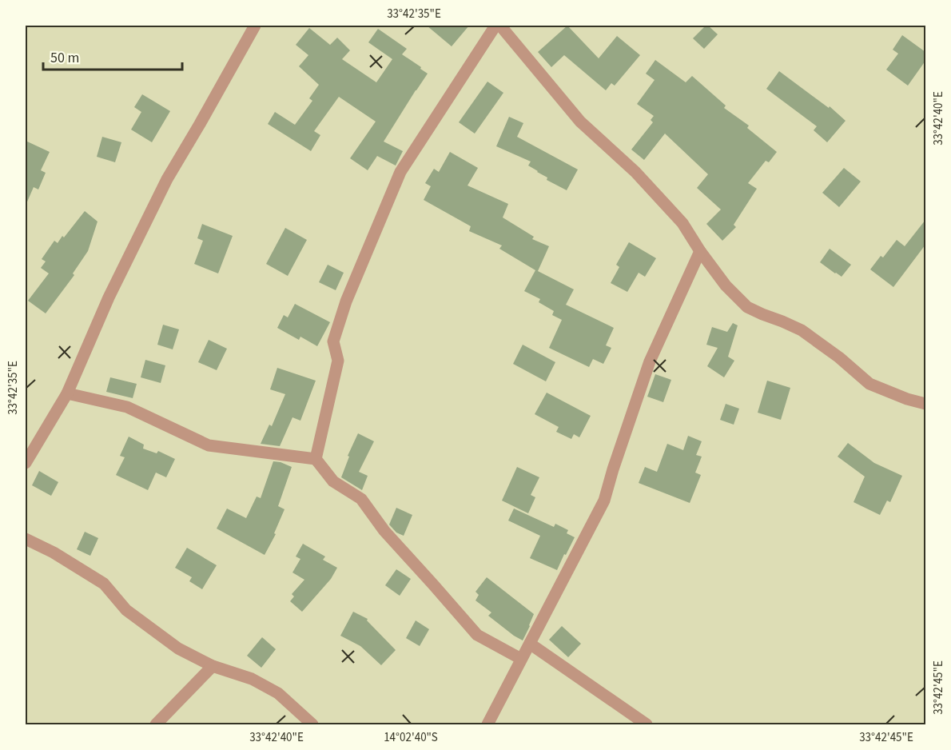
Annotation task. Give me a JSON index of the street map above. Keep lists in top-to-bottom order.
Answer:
{
  "scale_bar": "50 m",
  "coordinates": [
    "33°42'35\"E",
    "33°42'40\"E",
    "33°42'45\"E",
    "14°02'40\"S"
  ]
}
